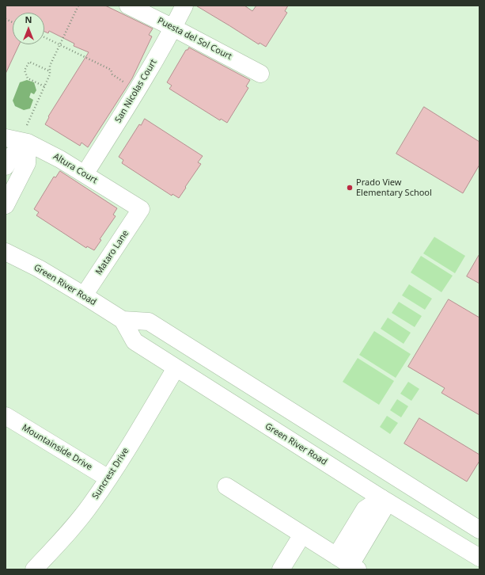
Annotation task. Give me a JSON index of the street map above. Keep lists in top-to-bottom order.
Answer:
{
  "streets": {
    "street": [
      "Puesta del Sol Court",
      "San Nicolas Court",
      "Altura Court",
      "Mataro Lane",
      "Green River Road",
      "Mountainside Drive",
      "Suncrest Drive"
    ]
  },
  "crossings": [
    ["Puesta del Sol Court", "San Nicolas Court"],
    ["San Nicolas Court", "Altura Court"],
    ["Altura Court", "Mataro Lane"],
    ["Mataro Lane", "Green River Road"],
    ["Green River Road", "Suncrest Drive"],
    ["Mountainside Drive", "Suncrest Drive"]
  ],
  "places": ["Prado View Elementary School"],
  "north": "top"
}
